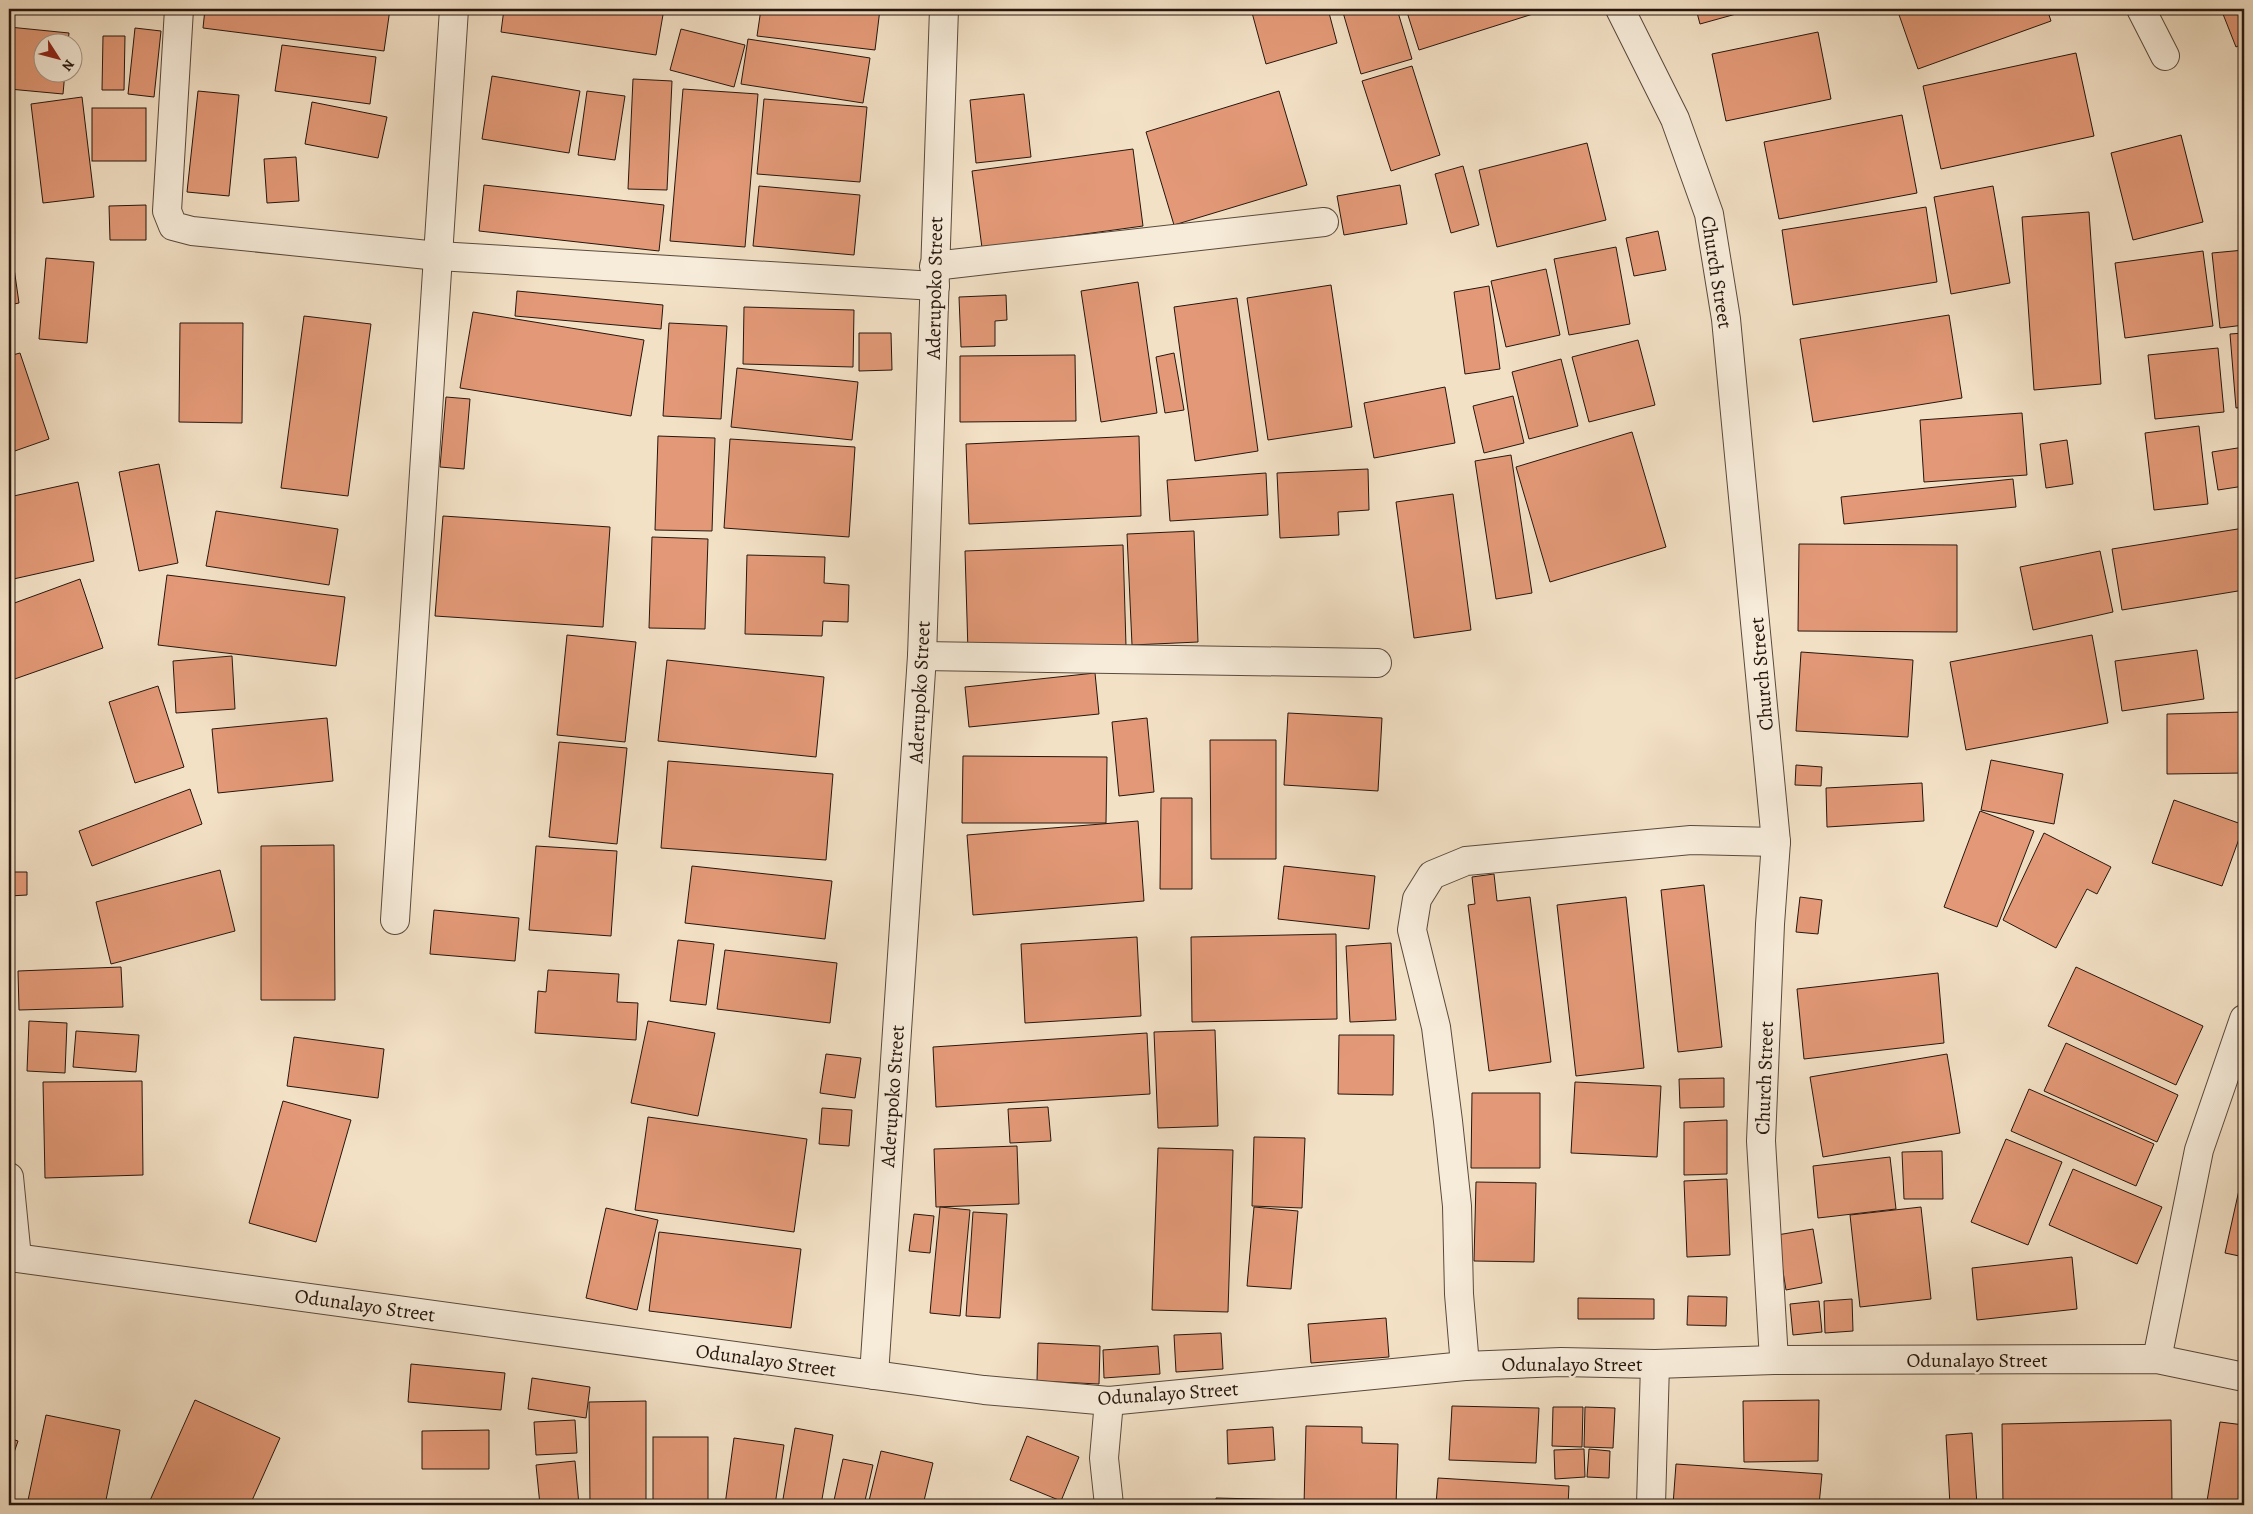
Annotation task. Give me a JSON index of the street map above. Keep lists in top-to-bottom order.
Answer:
{
  "streets": {
    "street": ["Church Street", "Aderupoko Street", "Odunalayo Street"]
  },
  "crossings": [
    ["Church Street", "Odunalayo Street"],
    ["Aderupoko Street", "Odunalayo Street"]
  ],
  "north": "bottom right"
}
